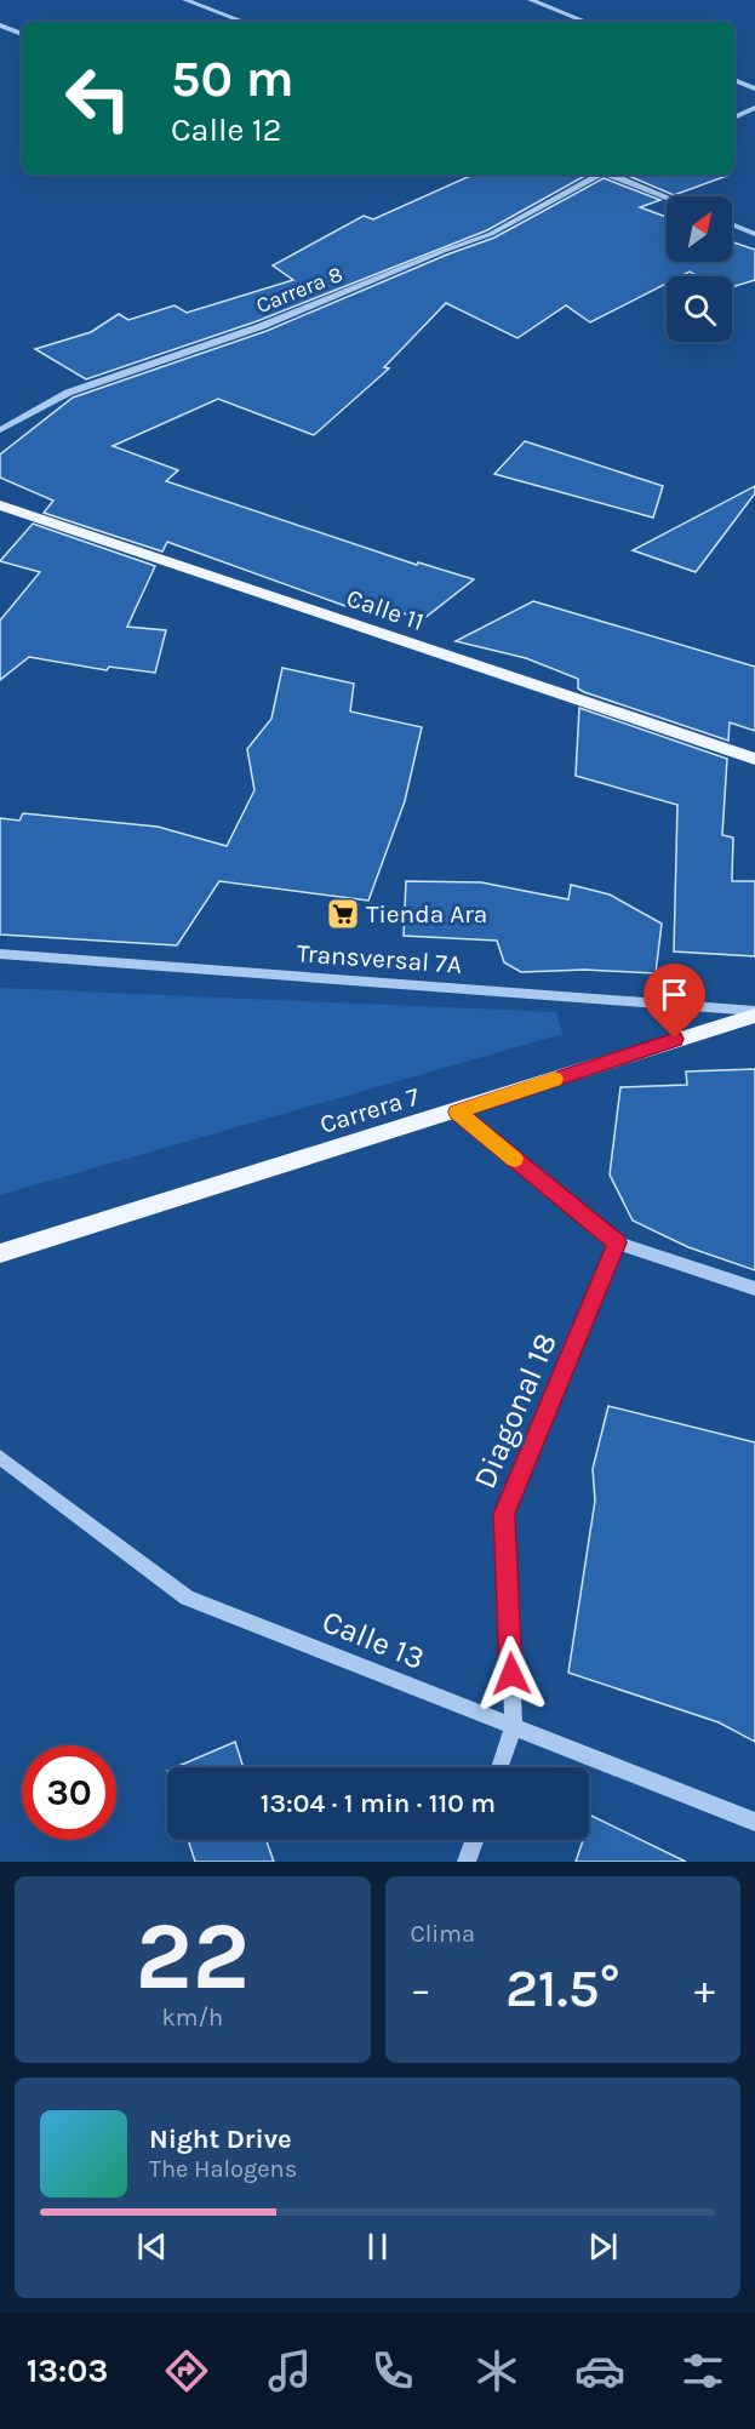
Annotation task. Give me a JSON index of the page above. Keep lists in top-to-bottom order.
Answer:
{
  "streets": {
    "main road": ["Calle 11", "Carrera 7"],
    "street": [
      "Carrera 8",
      "Transversal 7A",
      "Diagonal 18",
      "Calle 13"
    ]
  },
  "crossings": [
    ["Transversal 7A", "Carrera 7"],
    ["Diagonal 18", "Calle 13"]
  ],
  "places": {
    "supermarket": ["Tienda Ara"]
  },
  "north": "top right",
  "page": {
    "turn": ["50 m", "Calle 12"],
    "limit": "30",
    "trip": "13:04 · 1 min · 110 m",
    "tile": [
      ["22", "km/h"],
      "Clima"
    ],
    "heat": ["−", "21.5°", "+"],
    "song": ["Night Drive", "The Halogens"],
    "tabs": "13:03"
  }
}
